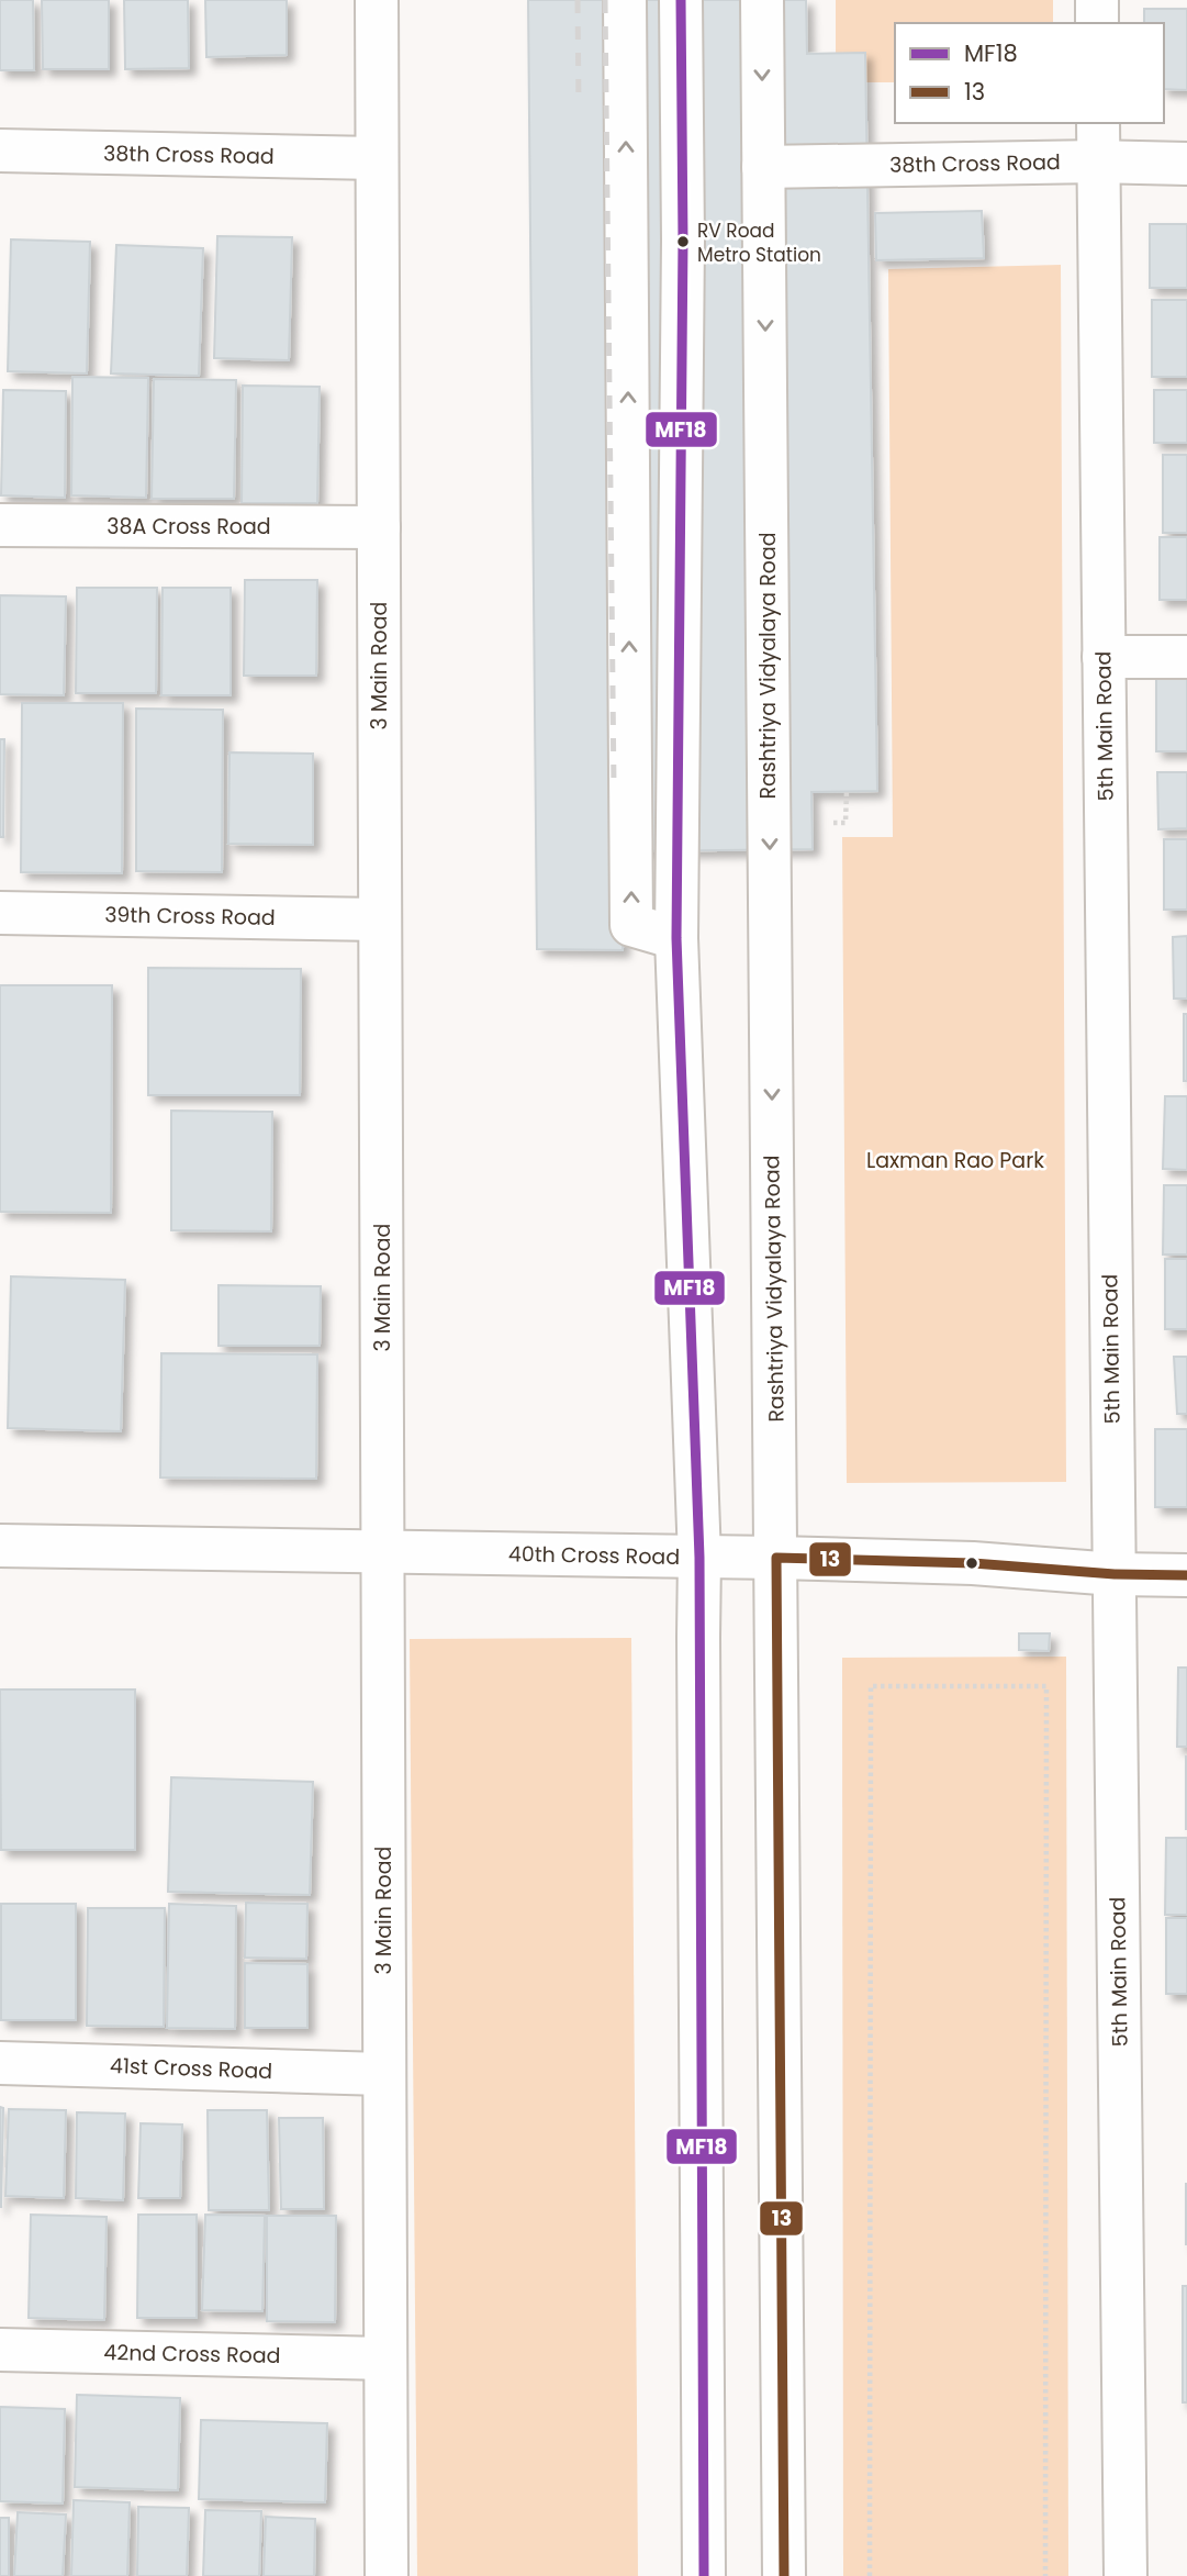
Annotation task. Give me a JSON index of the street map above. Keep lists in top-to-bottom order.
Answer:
{
  "streets": {
    "street": [
      "38th Cross Road",
      "38A Cross Road",
      "3 Main Road",
      "Rashtriya Vidyalaya Road",
      "5th Main Road",
      "39th Cross Road",
      "40th Cross Road",
      "41st Cross Road",
      "42nd Cross Road"
    ]
  },
  "crossings": [
    ["38th Cross Road", "3 Main Road"],
    ["38th Cross Road", "Rashtriya Vidyalaya Road"],
    ["38th Cross Road", "5th Main Road"],
    ["38A Cross Road", "3 Main Road"],
    ["3 Main Road", "39th Cross Road"],
    ["3 Main Road", "40th Cross Road"],
    ["3 Main Road", "41st Cross Road"],
    ["3 Main Road", "42nd Cross Road"],
    ["Rashtriya Vidyalaya Road", "40th Cross Road"],
    ["5th Main Road", "40th Cross Road"]
  ],
  "parks": ["Laxman Rao Park"],
  "places": ["RV Road Metro Station"],
  "lines": ["transit line MF18", "transit line 13"],
  "legend": ["MF18", "13"]
}
